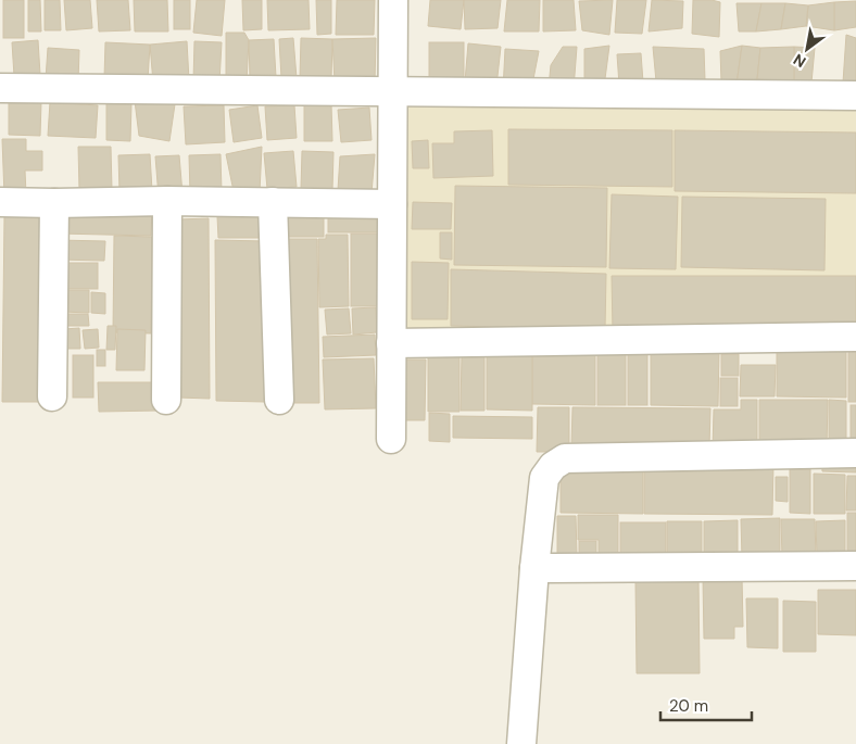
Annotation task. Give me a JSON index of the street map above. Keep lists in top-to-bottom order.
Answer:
{
  "scale_bar": "20 m",
  "north": "bottom left"
}
